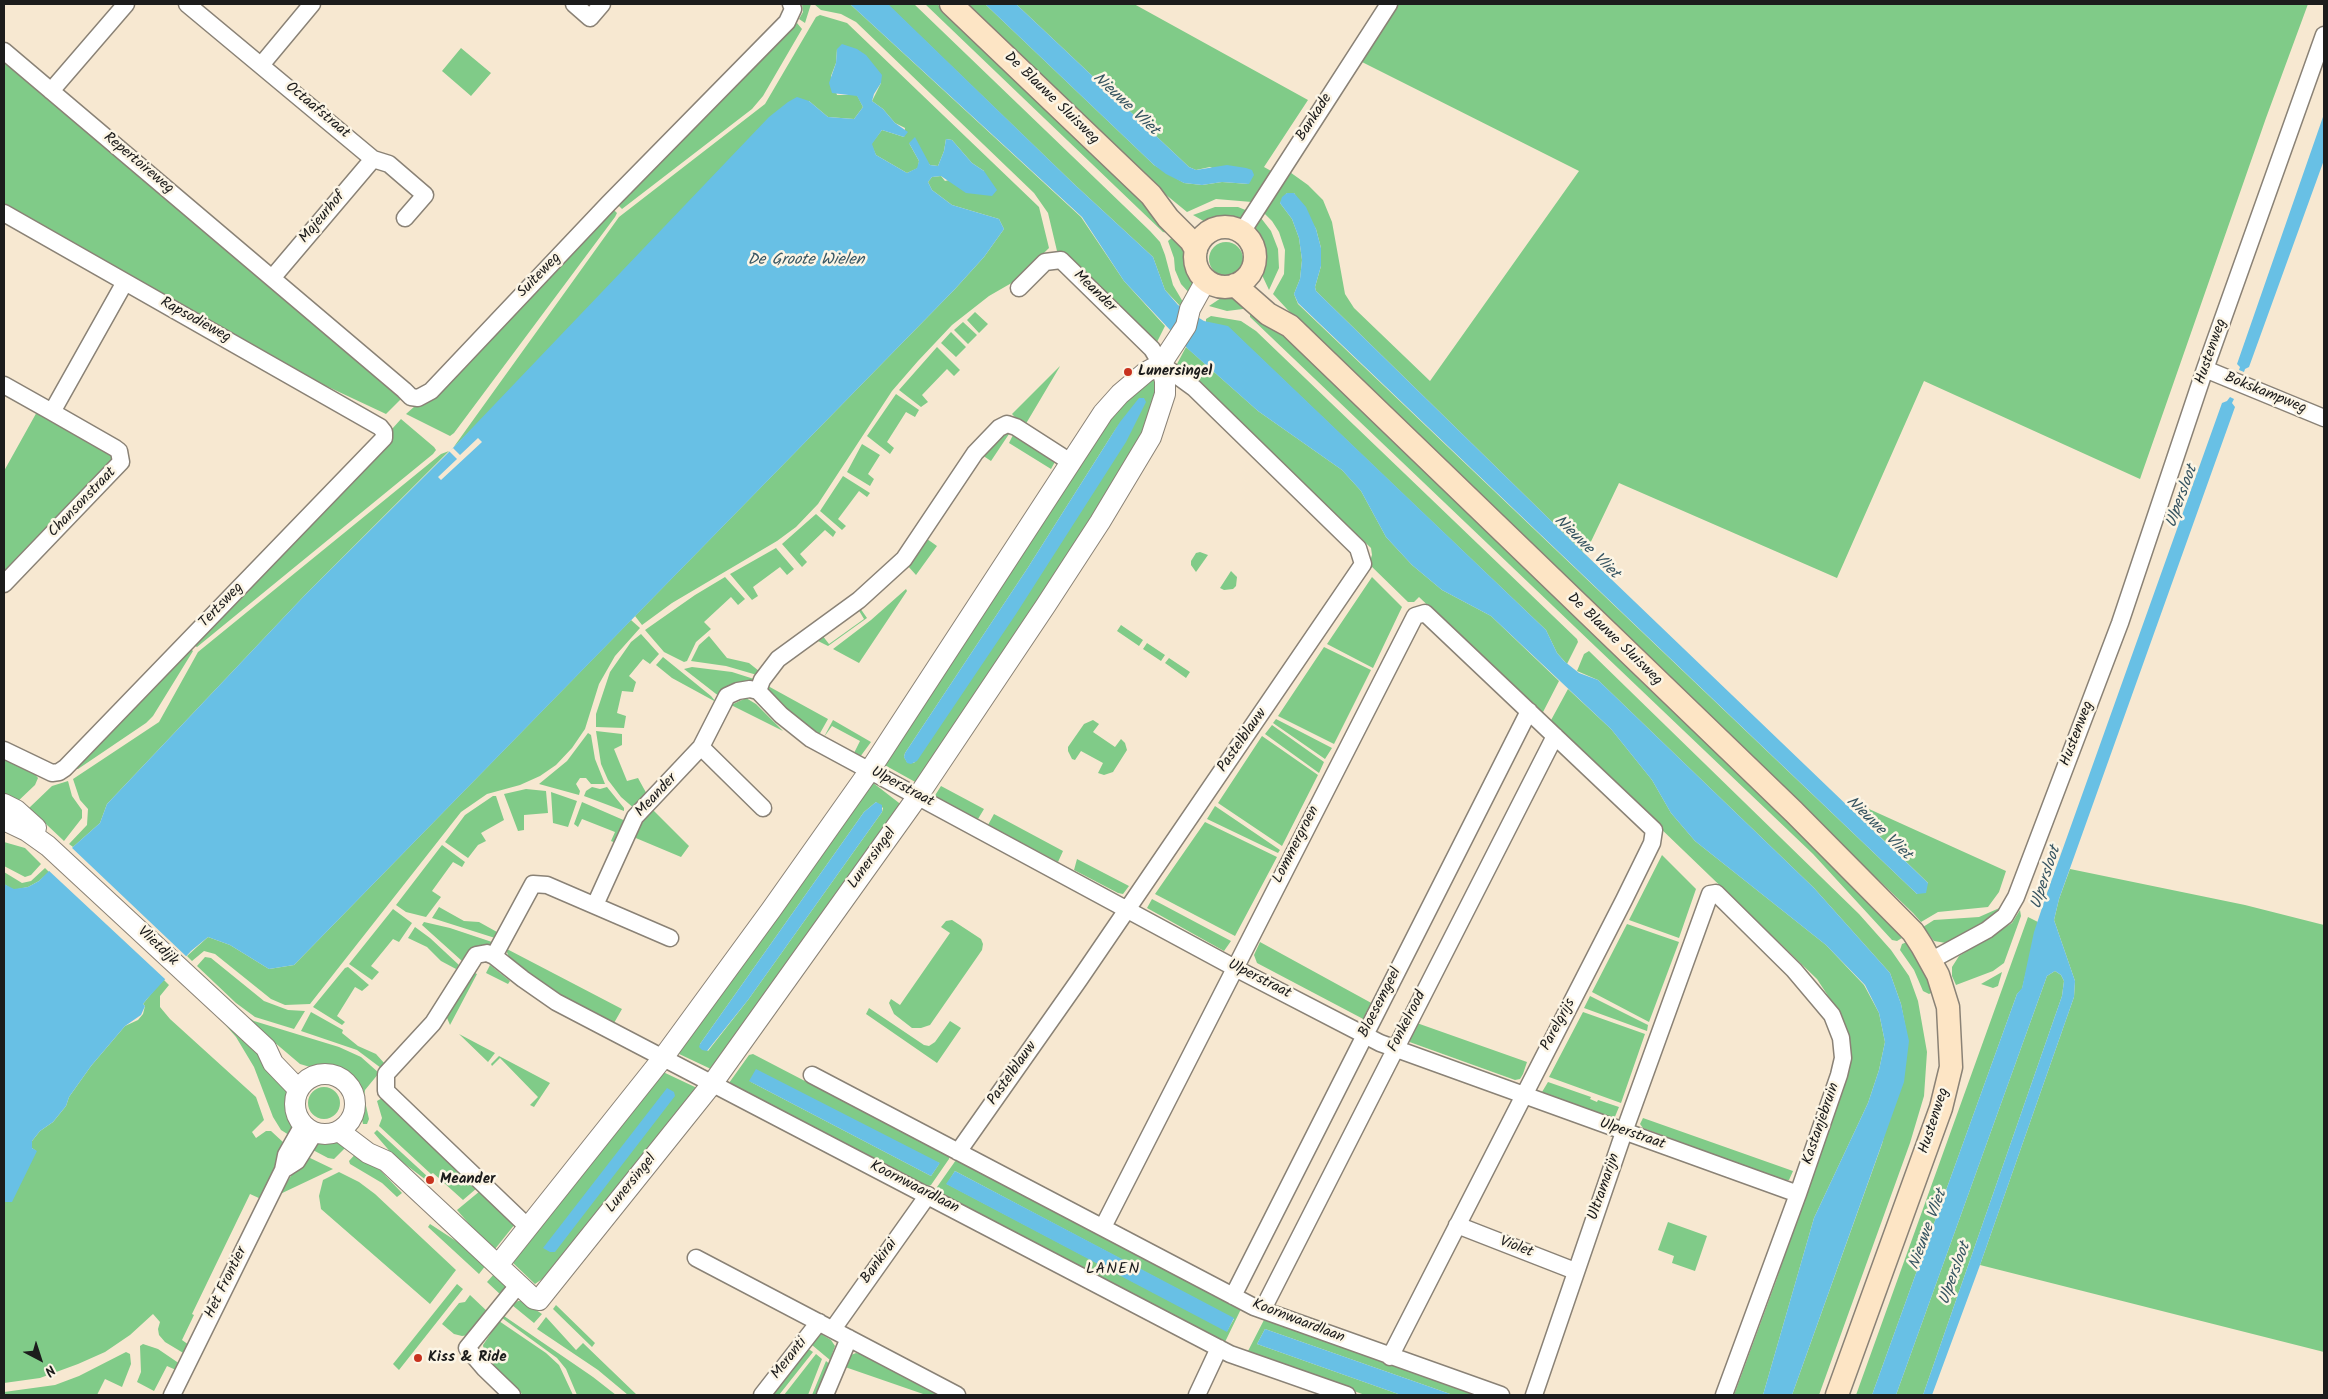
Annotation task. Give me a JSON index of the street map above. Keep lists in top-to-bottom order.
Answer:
{
  "streets": {
    "main road": ["De Blauwe Sluisweg", "Hustenweg"],
    "street": [
      "Octaafstraat",
      "Bankade",
      "Repertoireweg",
      "Majeurhof",
      "Suiteweg",
      "Meander",
      "Rapsodieweg",
      "Bokskampweg",
      "Chansonstraat",
      "Tertsweg",
      "Pastelblauw",
      "Ulperstraat",
      "Lommergroen",
      "Lunersingel",
      "Vlietdijk",
      "Bloesemgeel",
      "Fonkelrood",
      "Parelgrijs",
      "Kastanjebruin",
      "Ultramarijn",
      "Koornwaardlaan",
      "Violet",
      "Bankirai",
      "Het Frontier",
      "Meranti"
    ]
  },
  "crossings": [
    ["De Blauwe Sluisweg", "Bankade"],
    ["De Blauwe Sluisweg", "Hustenweg"],
    ["Octaafstraat", "Majeurhof"],
    ["Repertoireweg", "Majeurhof"],
    ["Repertoireweg", "Suiteweg"],
    ["Majeurhof", "Suiteweg"],
    ["Meander", "Pastelblauw"],
    ["Meander", "Ulperstraat"],
    ["Meander", "Lunersingel"],
    ["Rapsodieweg", "Tertsweg"],
    ["Hustenweg", "Bokskampweg"],
    ["Pastelblauw", "Ulperstraat"],
    ["Pastelblauw", "Lunersingel"],
    ["Pastelblauw", "Koornwaardlaan"],
    ["Ulperstraat", "Lommergroen"],
    ["Ulperstraat", "Lunersingel"],
    ["Ulperstraat", "Bloesemgeel"],
    ["Ulperstraat", "Fonkelrood"],
    ["Ulperstraat", "Parelgrijs"],
    ["Ulperstraat", "Kastanjebruin"],
    ["Ulperstraat", "Ultramarijn"],
    ["Lommergroen", "Bloesemgeel"],
    ["Lommergroen", "Parelgrijs"],
    ["Lommergroen", "Koornwaardlaan"],
    ["Lunersingel", "Koornwaardlaan"],
    ["Vlietdijk", "Het Frontier"],
    ["Bloesemgeel", "Koornwaardlaan"],
    ["Fonkelrood", "Parelgrijs"],
    ["Fonkelrood", "Koornwaardlaan"],
    ["Parelgrijs", "Koornwaardlaan"],
    ["Parelgrijs", "Violet"],
    ["Kastanjebruin", "Ultramarijn"],
    ["Ultramarijn", "Violet"],
    ["Koornwaardlaan", "Bankirai"],
    ["Bankirai", "Meranti"]
  ],
  "districts": ["LANEN"],
  "water": ["Nieuwe Vliet", "De Groote Wielen", "Ulpersloot"],
  "places": ["Lunersingel", "Meander", "Kiss & Ride"],
  "north": "bottom right"
}
